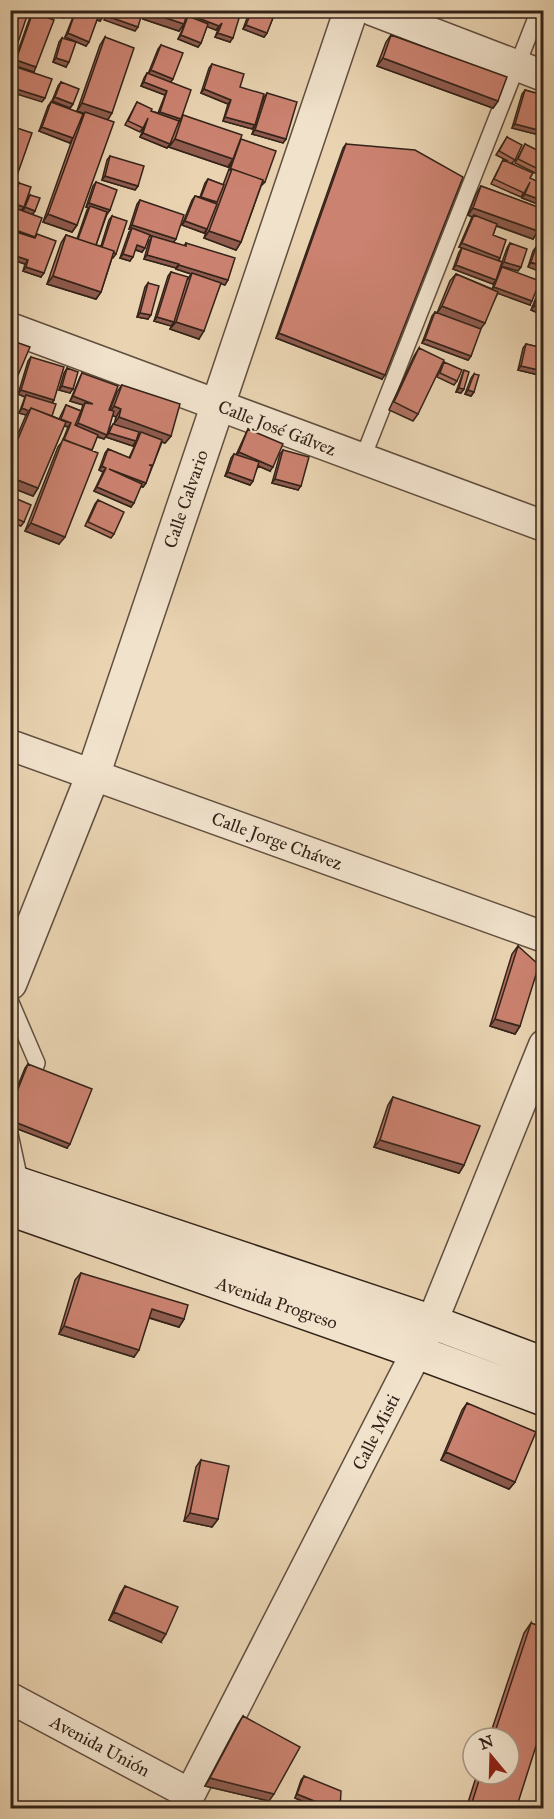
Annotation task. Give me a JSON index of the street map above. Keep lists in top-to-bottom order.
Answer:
{
  "streets": {
    "main road": ["Calle Calvario", "Avenida Progreso"],
    "street": [
      "Calle José Gálvez",
      "Calle Jorge Chávez",
      "Calle Misti",
      "Avenida Unión"
    ]
  },
  "crossings": [
    ["Calle José Gálvez", "Calle Calvario"],
    ["Calle Calvario", "Calle Jorge Chávez"],
    ["Avenida Progreso", "Calle Misti"],
    ["Calle Misti", "Avenida Unión"]
  ],
  "north": "top"
}
